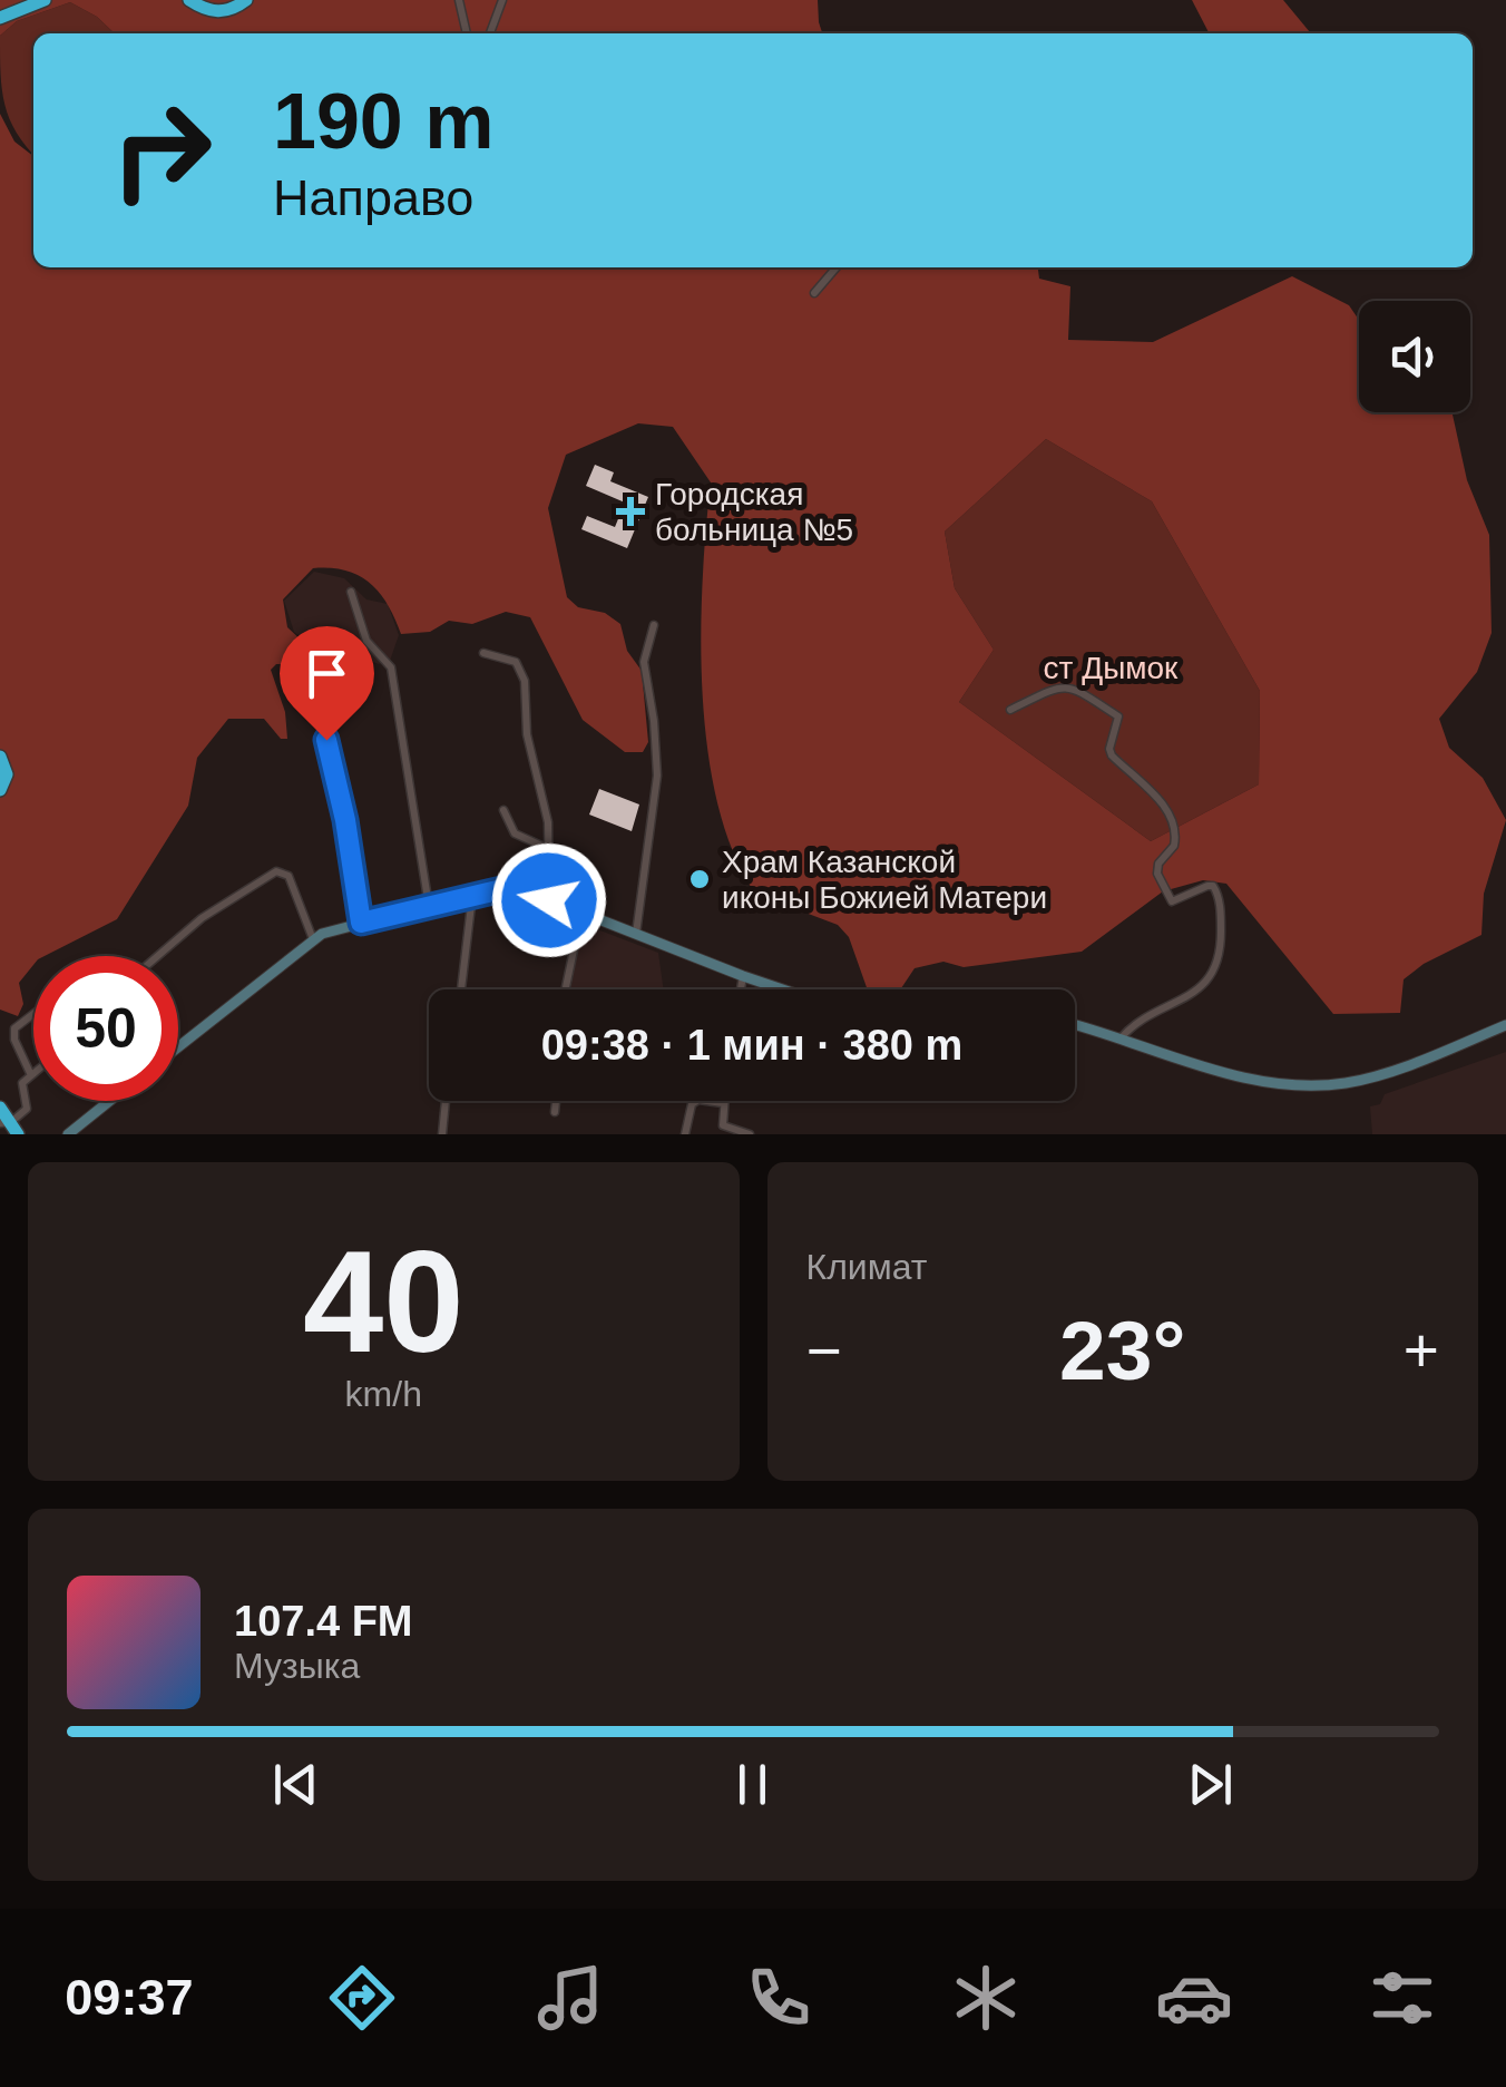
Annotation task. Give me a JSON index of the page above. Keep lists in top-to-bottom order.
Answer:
{
  "parks": ["ст Дымок"],
  "places": {
    "health": ["Городская больница №5"],
    "other": ["Храм Казанской иконы Божией Матери"]
  },
  "page": {
    "turn": ["190 m", "Направо"],
    "limit": "50",
    "trip": "09:38 · 1 мин · 380 m",
    "tile": [
      ["40", "km/h"],
      "Климат"
    ],
    "heat": ["−", "23°", "+"],
    "song": ["107.4 FM", "Музыка"],
    "tabs": "09:37"
  }
}
